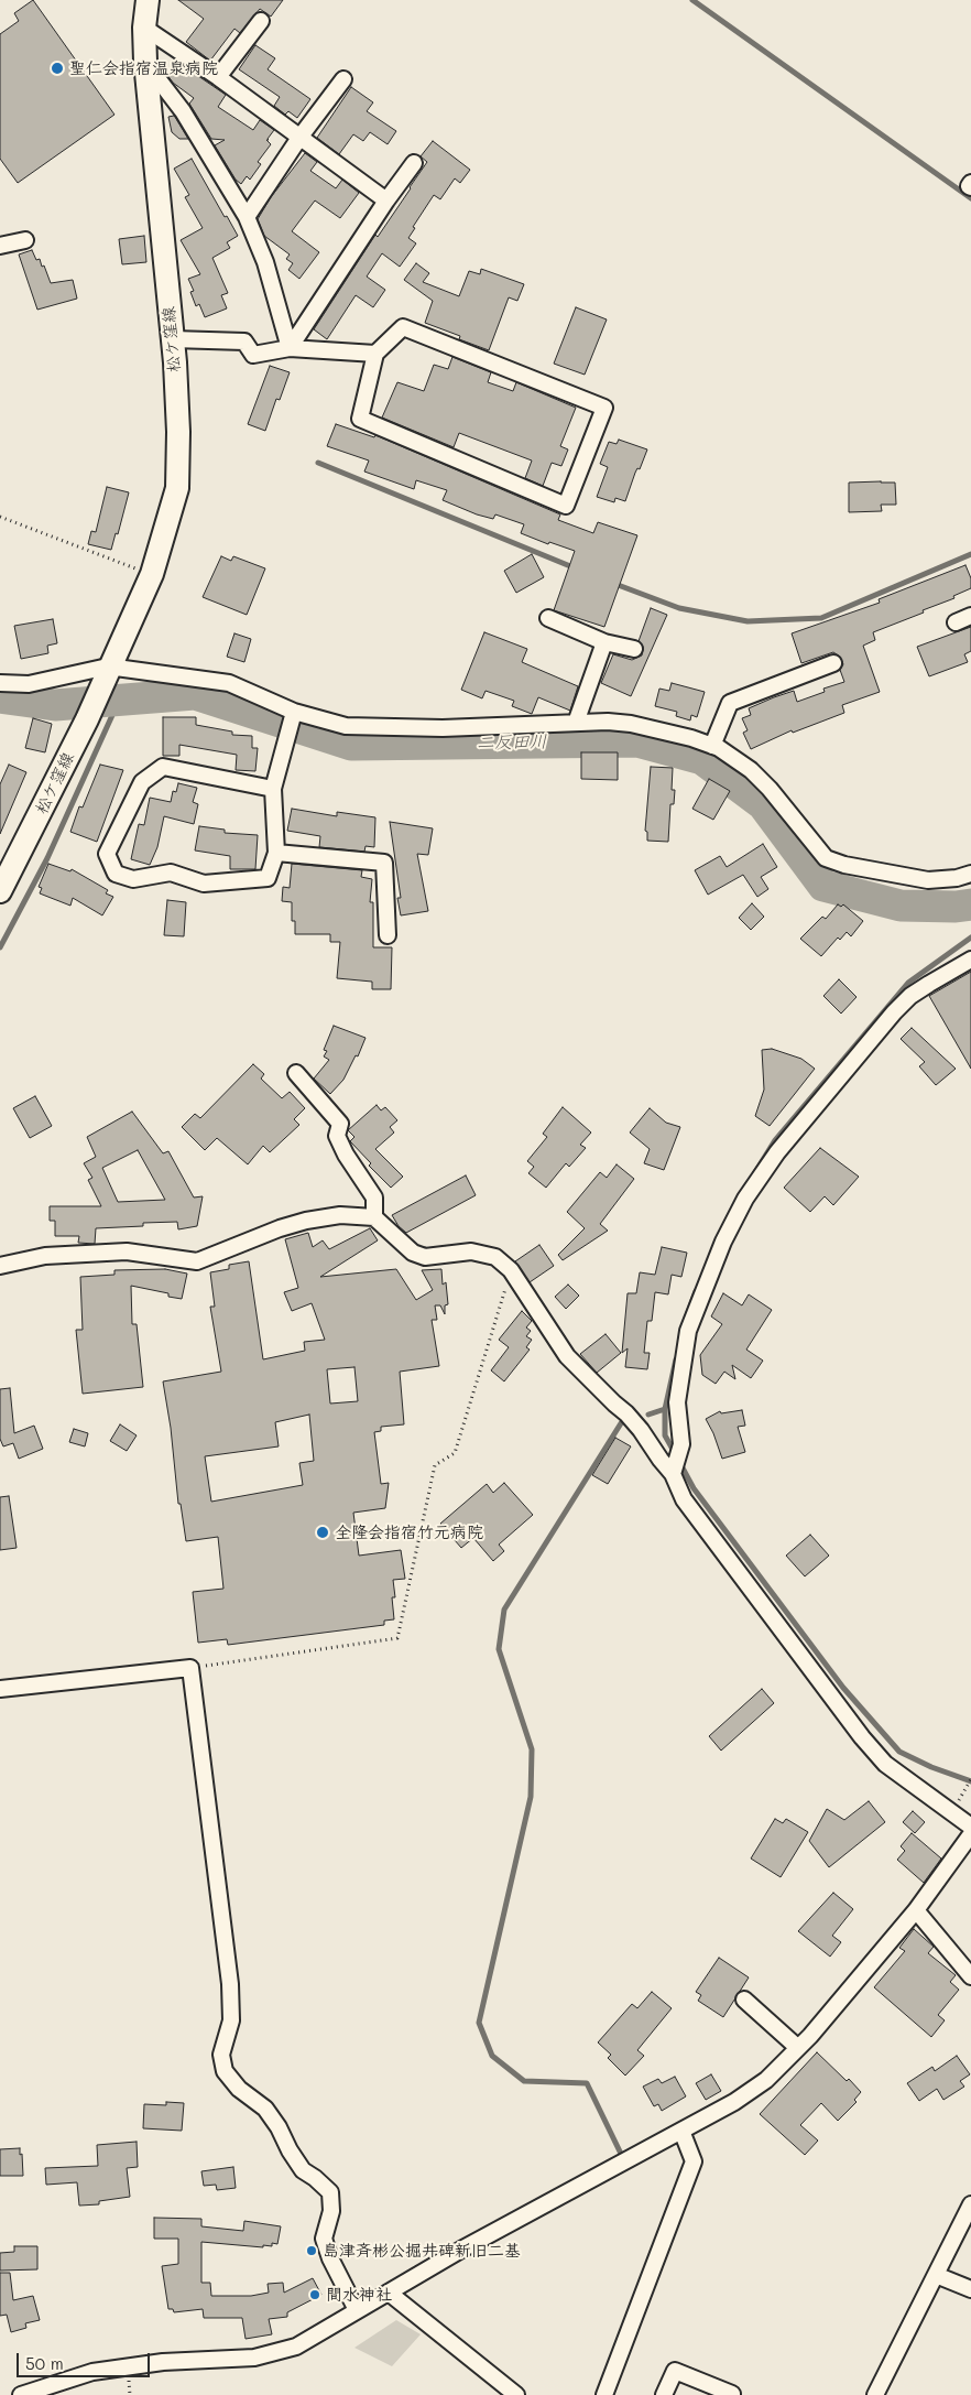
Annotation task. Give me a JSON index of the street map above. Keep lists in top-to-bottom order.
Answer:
{
  "streets": {
    "street": ["松ケ窪線"]
  },
  "water": ["二反田川"],
  "places": [
    "聖仁会指宿温泉病院",
    "全隆会指宿竹元病院",
    "島津斉彬公掘井碑新旧二基",
    "間水神社"
  ],
  "scale_bar": "50 m"
}
